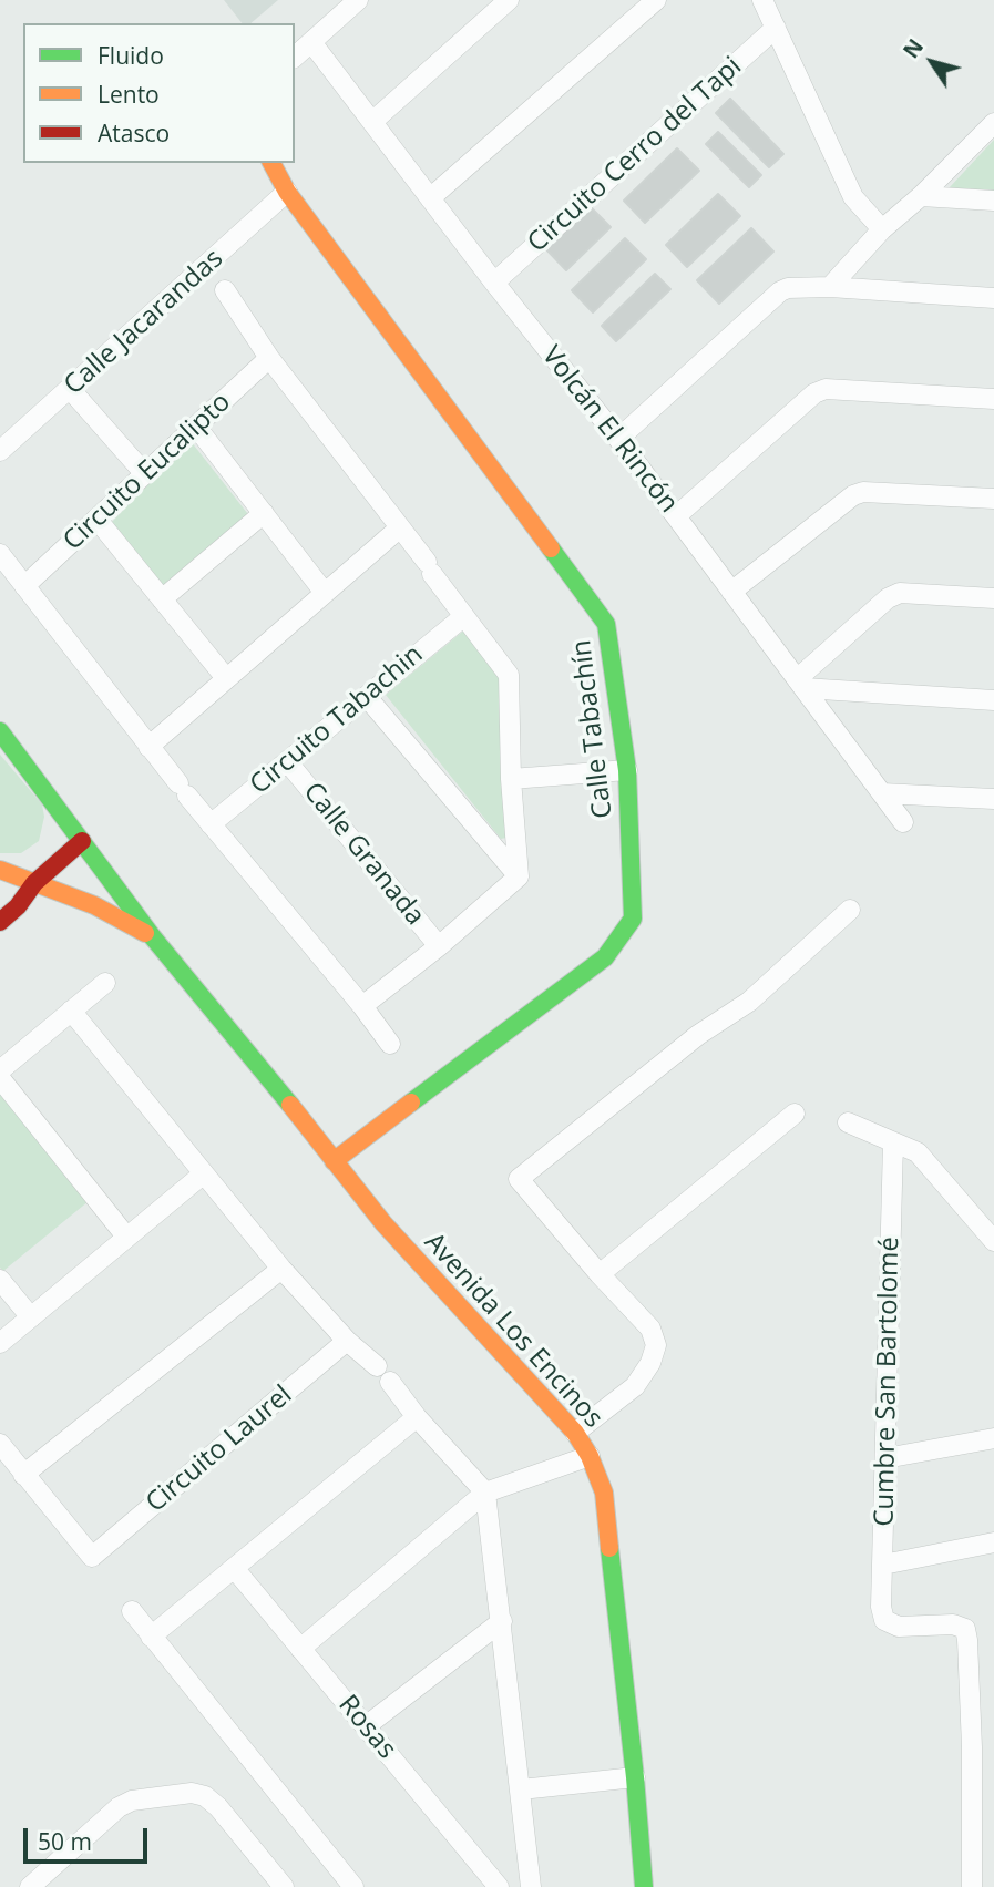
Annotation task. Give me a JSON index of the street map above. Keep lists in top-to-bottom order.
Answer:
{
  "streets": {
    "street": [
      "Circuito Cerro del Tapi",
      "Calle Jacarandas",
      "Volcán El Rincón",
      "Circuito Eucalipto",
      "Circuito Tabachin",
      "Calle Tabachín",
      "Calle Granada",
      "Avenida Los Encinos",
      "Cumbre San Bartolomé",
      "Circuito Laurel",
      "Rosas"
    ]
  },
  "crossings": [
    ["Circuito Cerro del Tapi", "Volcán El Rincón"],
    ["Calle Jacarandas", "Calle Tabachín"],
    ["Circuito Tabachin", "Calle Granada"],
    ["Calle Tabachín", "Avenida Los Encinos"]
  ],
  "legend": ["Fluido", "Lento", "Atasco"],
  "scale_bar": "50 m",
  "north": "top left"
}
